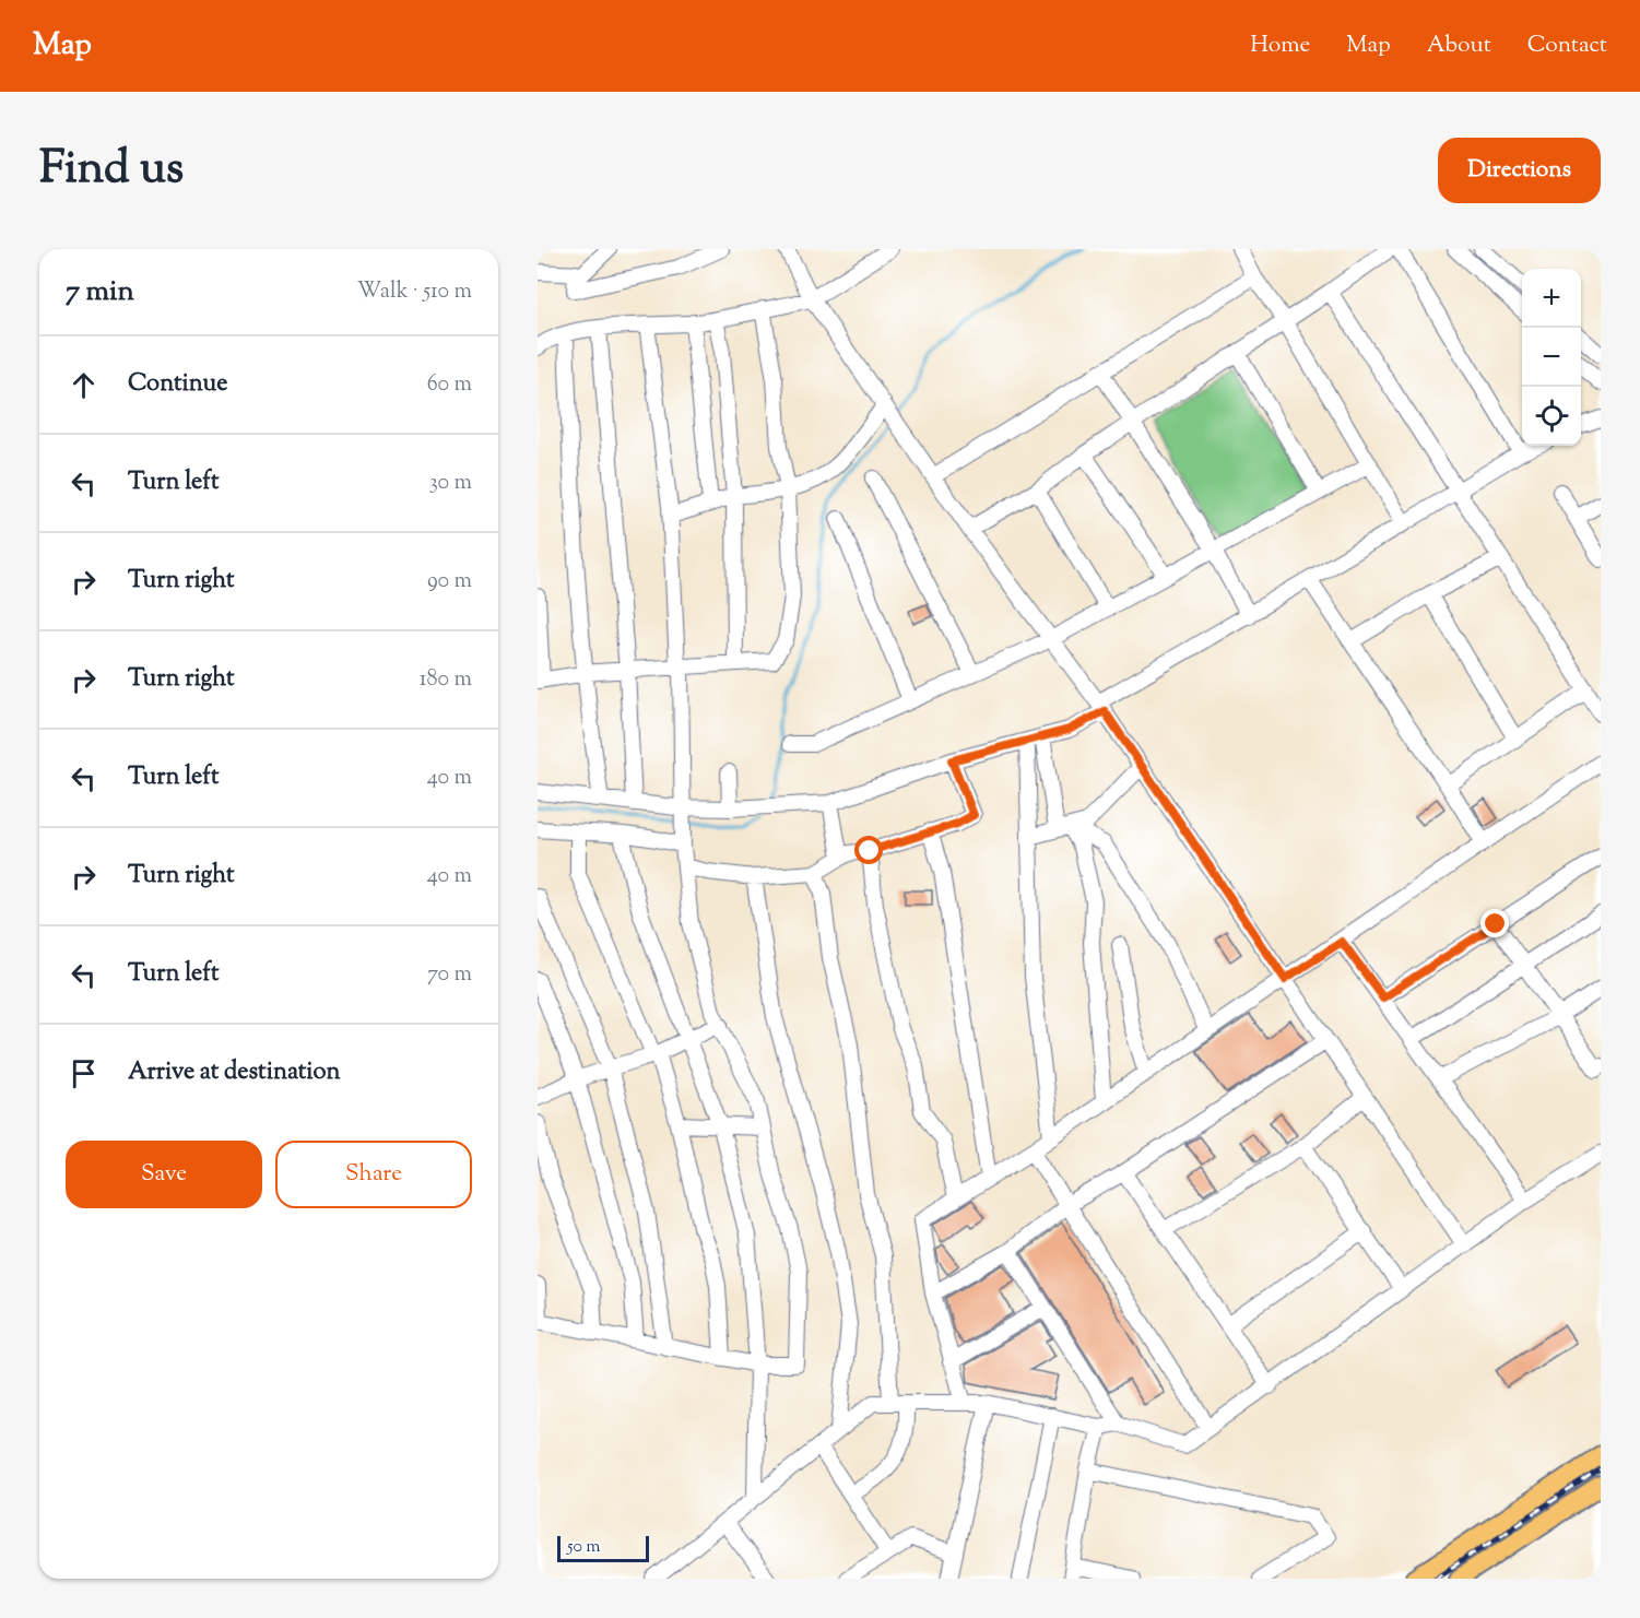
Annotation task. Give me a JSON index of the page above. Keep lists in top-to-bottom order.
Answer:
{
  "scale_bar": "50 m",
  "page": {
    "header": "Map",
    "nav": [
      "Home",
      "Map",
      "About",
      "Contact"
    ],
    "title": "Find us",
    "buttons": [
      "Directions",
      ["Save", "Share"]
    ],
    "heading": ["7 min", "Walk · 510 m"],
    "map_buttons": ["+", "−"],
    "list": [
      ["Continue", "60 m"],
      ["Turn left", "30 m"],
      ["Turn right", "90 m"],
      ["Turn right", "180 m"],
      ["Turn left", "40 m"],
      ["Turn right", "40 m"],
      ["Turn left", "70 m"],
      "Arrive at destination"
    ],
    "scale": "50 m"
  }
}
